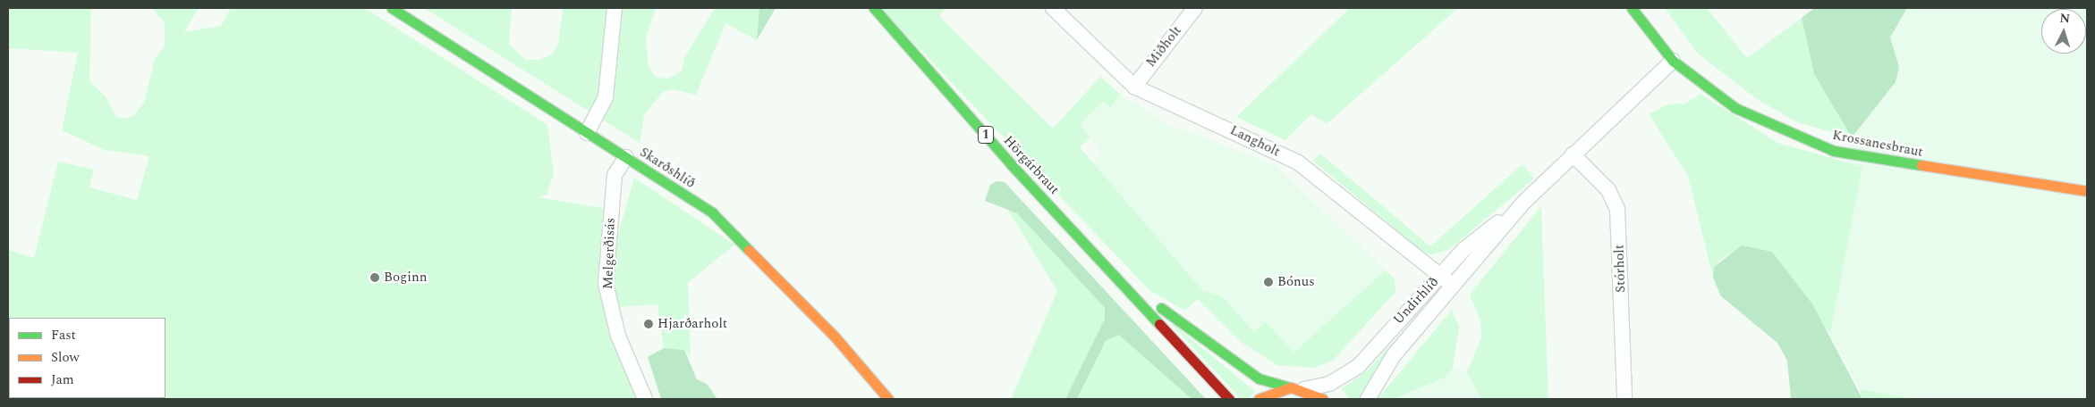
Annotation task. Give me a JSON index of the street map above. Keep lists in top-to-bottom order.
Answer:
{
  "streets": {
    "main road": [
      "1",
      "Krossanesbraut",
      "Hörgárbraut",
      "Skarðshlíð"
    ],
    "street": [
      "Miðholt",
      "Langholt",
      "Melgerðisás",
      "Stórholt",
      "Undirhlíð"
    ]
  },
  "crossings": [
    ["Miðholt", "Langholt"],
    ["Langholt", "Undirhlíð"],
    ["Krossanesbraut", "Undirhlíð"],
    ["Hörgárbraut", "Undirhlíð"],
    ["Skarðshlíð", "Melgerðisás"],
    ["Stórholt", "Undirhlíð"]
  ],
  "places": ["Boginn", "Bónus", "Hjarðarholt"],
  "legend": ["Fast", "Slow", "Jam"],
  "north": "top"
}
